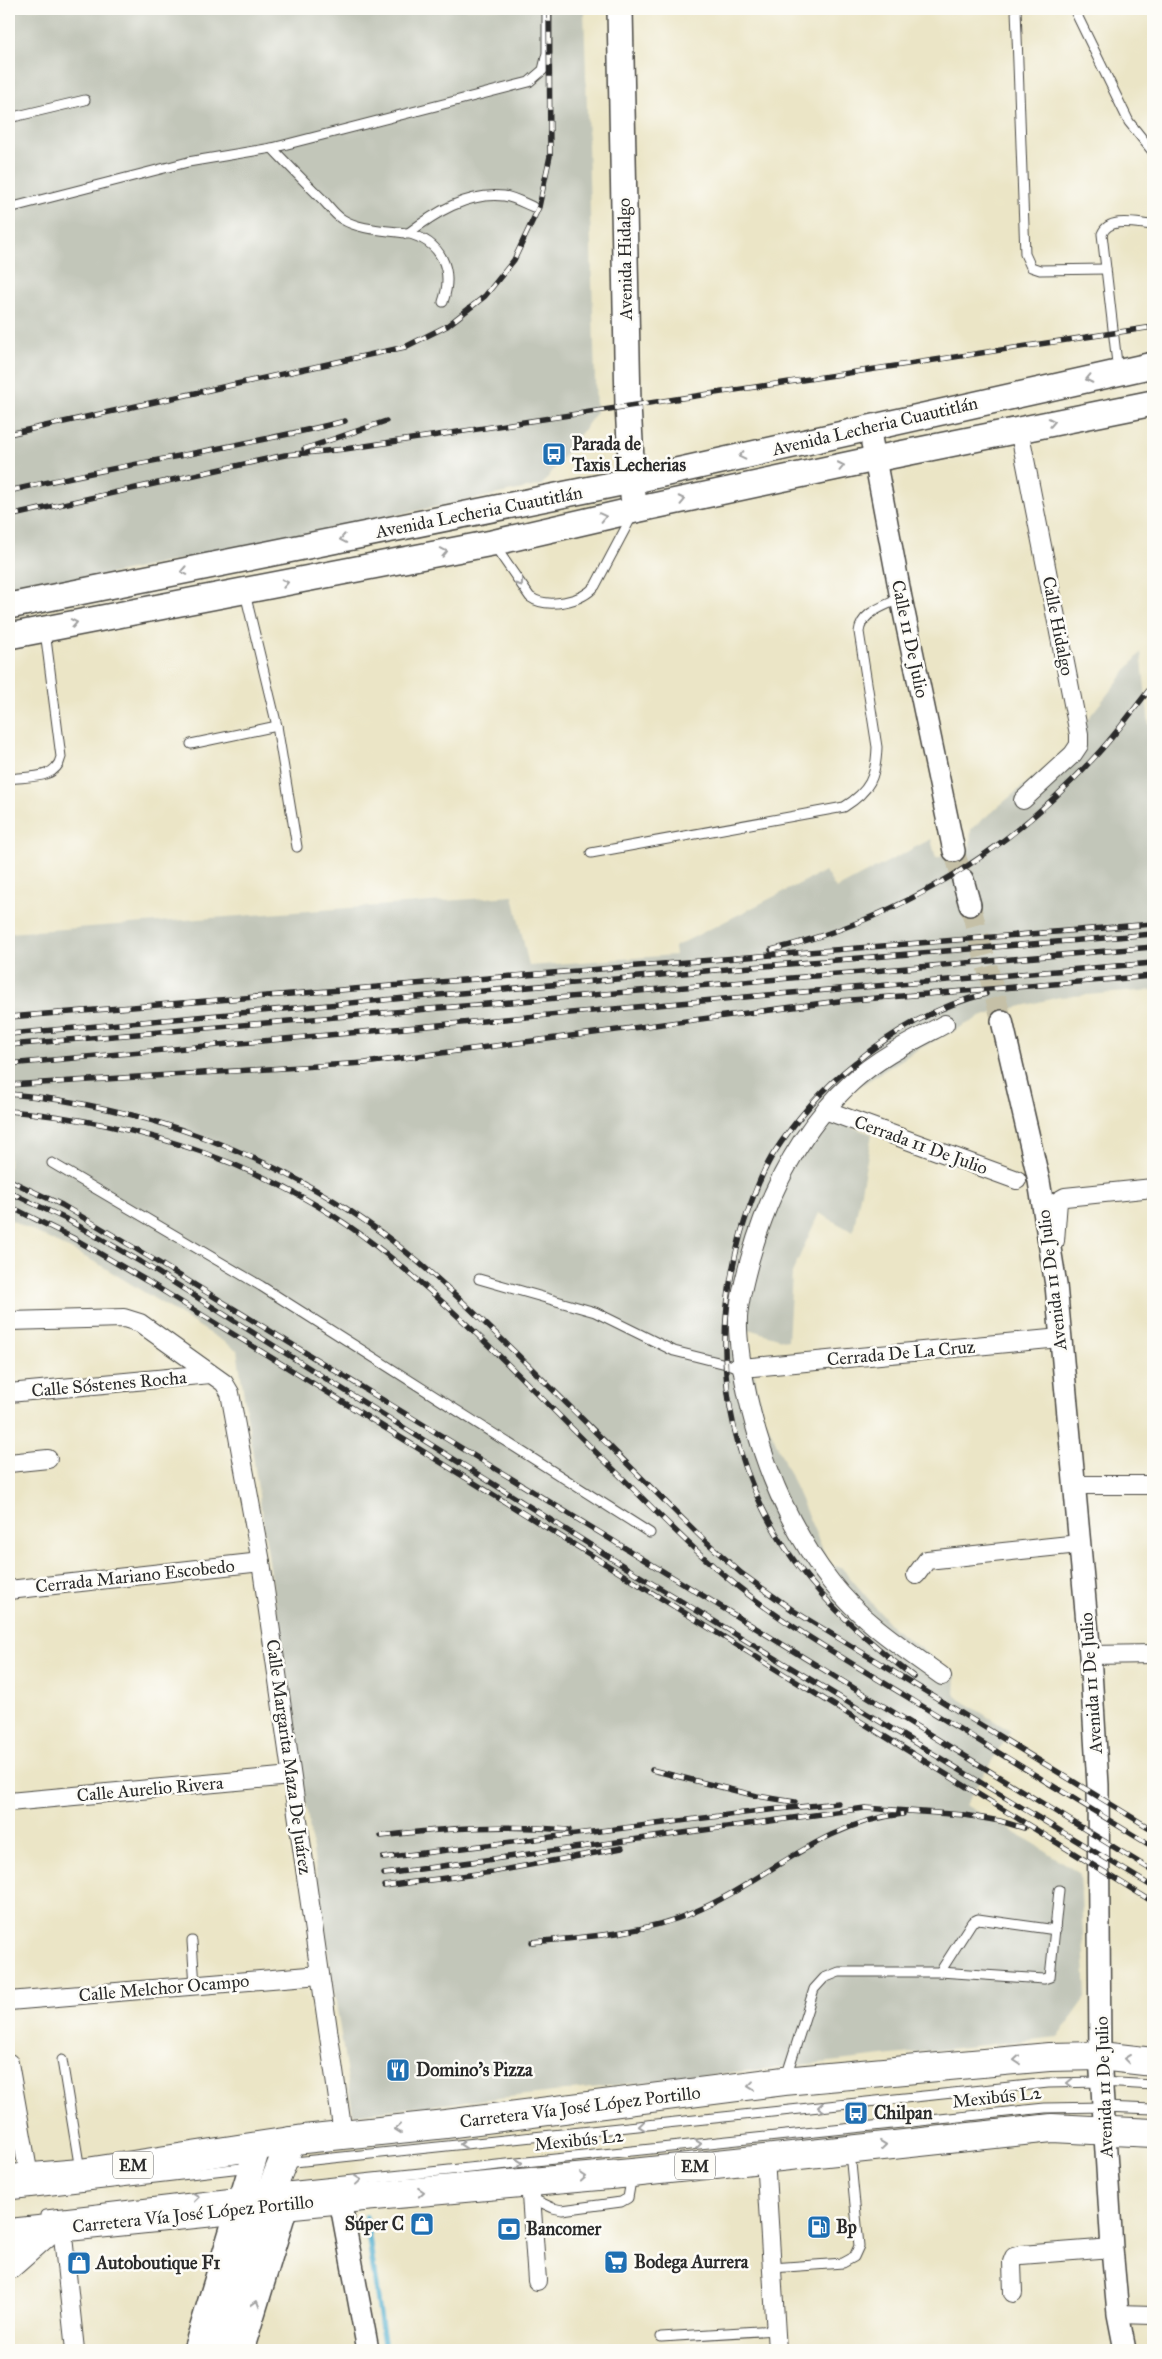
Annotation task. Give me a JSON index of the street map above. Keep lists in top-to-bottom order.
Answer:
{
  "streets": {
    "main road": [
      "Avenida Hidalgo",
      "Avenida Lecheria Cuautitlán",
      "Carretera Vía José López Portillo",
      "EM"
    ],
    "street": [
      "Calle Hidalgo",
      "Calle 11 De Julio",
      "Cerrada 11 De Julio",
      "Avenida 11 De Julio",
      "Cerrada De La Cruz",
      "Calle Sóstenes Rocha",
      "Cerrada Mariano Escobedo",
      "Calle Margarita Maza De Juárez",
      "Calle Aurelio Rivera",
      "Calle Melchor Ocampo"
    ],
    "lane": ["Mexibús L2"]
  },
  "crossings": [
    ["Avenida Hidalgo", "Avenida Lecheria Cuautitlán"],
    ["Avenida Lecheria Cuautitlán", "Calle Hidalgo"],
    ["Avenida Lecheria Cuautitlán", "Calle 11 De Julio"],
    ["Avenida 11 De Julio", "Cerrada De La Cruz"],
    ["Avenida 11 De Julio", "Mexibús L2"],
    ["Avenida 11 De Julio", "Carretera Vía José López Portillo"],
    ["Calle Sóstenes Rocha", "Calle Margarita Maza De Juárez"],
    ["Cerrada Mariano Escobedo", "Calle Margarita Maza De Juárez"],
    ["Calle Margarita Maza De Juárez", "Calle Aurelio Rivera"],
    ["Calle Margarita Maza De Juárez", "Calle Melchor Ocampo"],
    ["Calle Margarita Maza De Juárez", "Carretera Vía José López Portillo"],
    ["Mexibús L2", "Carretera Vía José López Portillo"]
  ],
  "places": {
    "bus stop": ["Parada de Taxis Lecherias", "Chilpan"],
    "restaurant": ["Domino's Pizza"],
    "shop": ["Súper C", "Autoboutique F1"],
    "fuel station": ["Bp"],
    "bank": ["Bancomer"],
    "supermarket": ["Bodega Aurrera"]
  }
}
